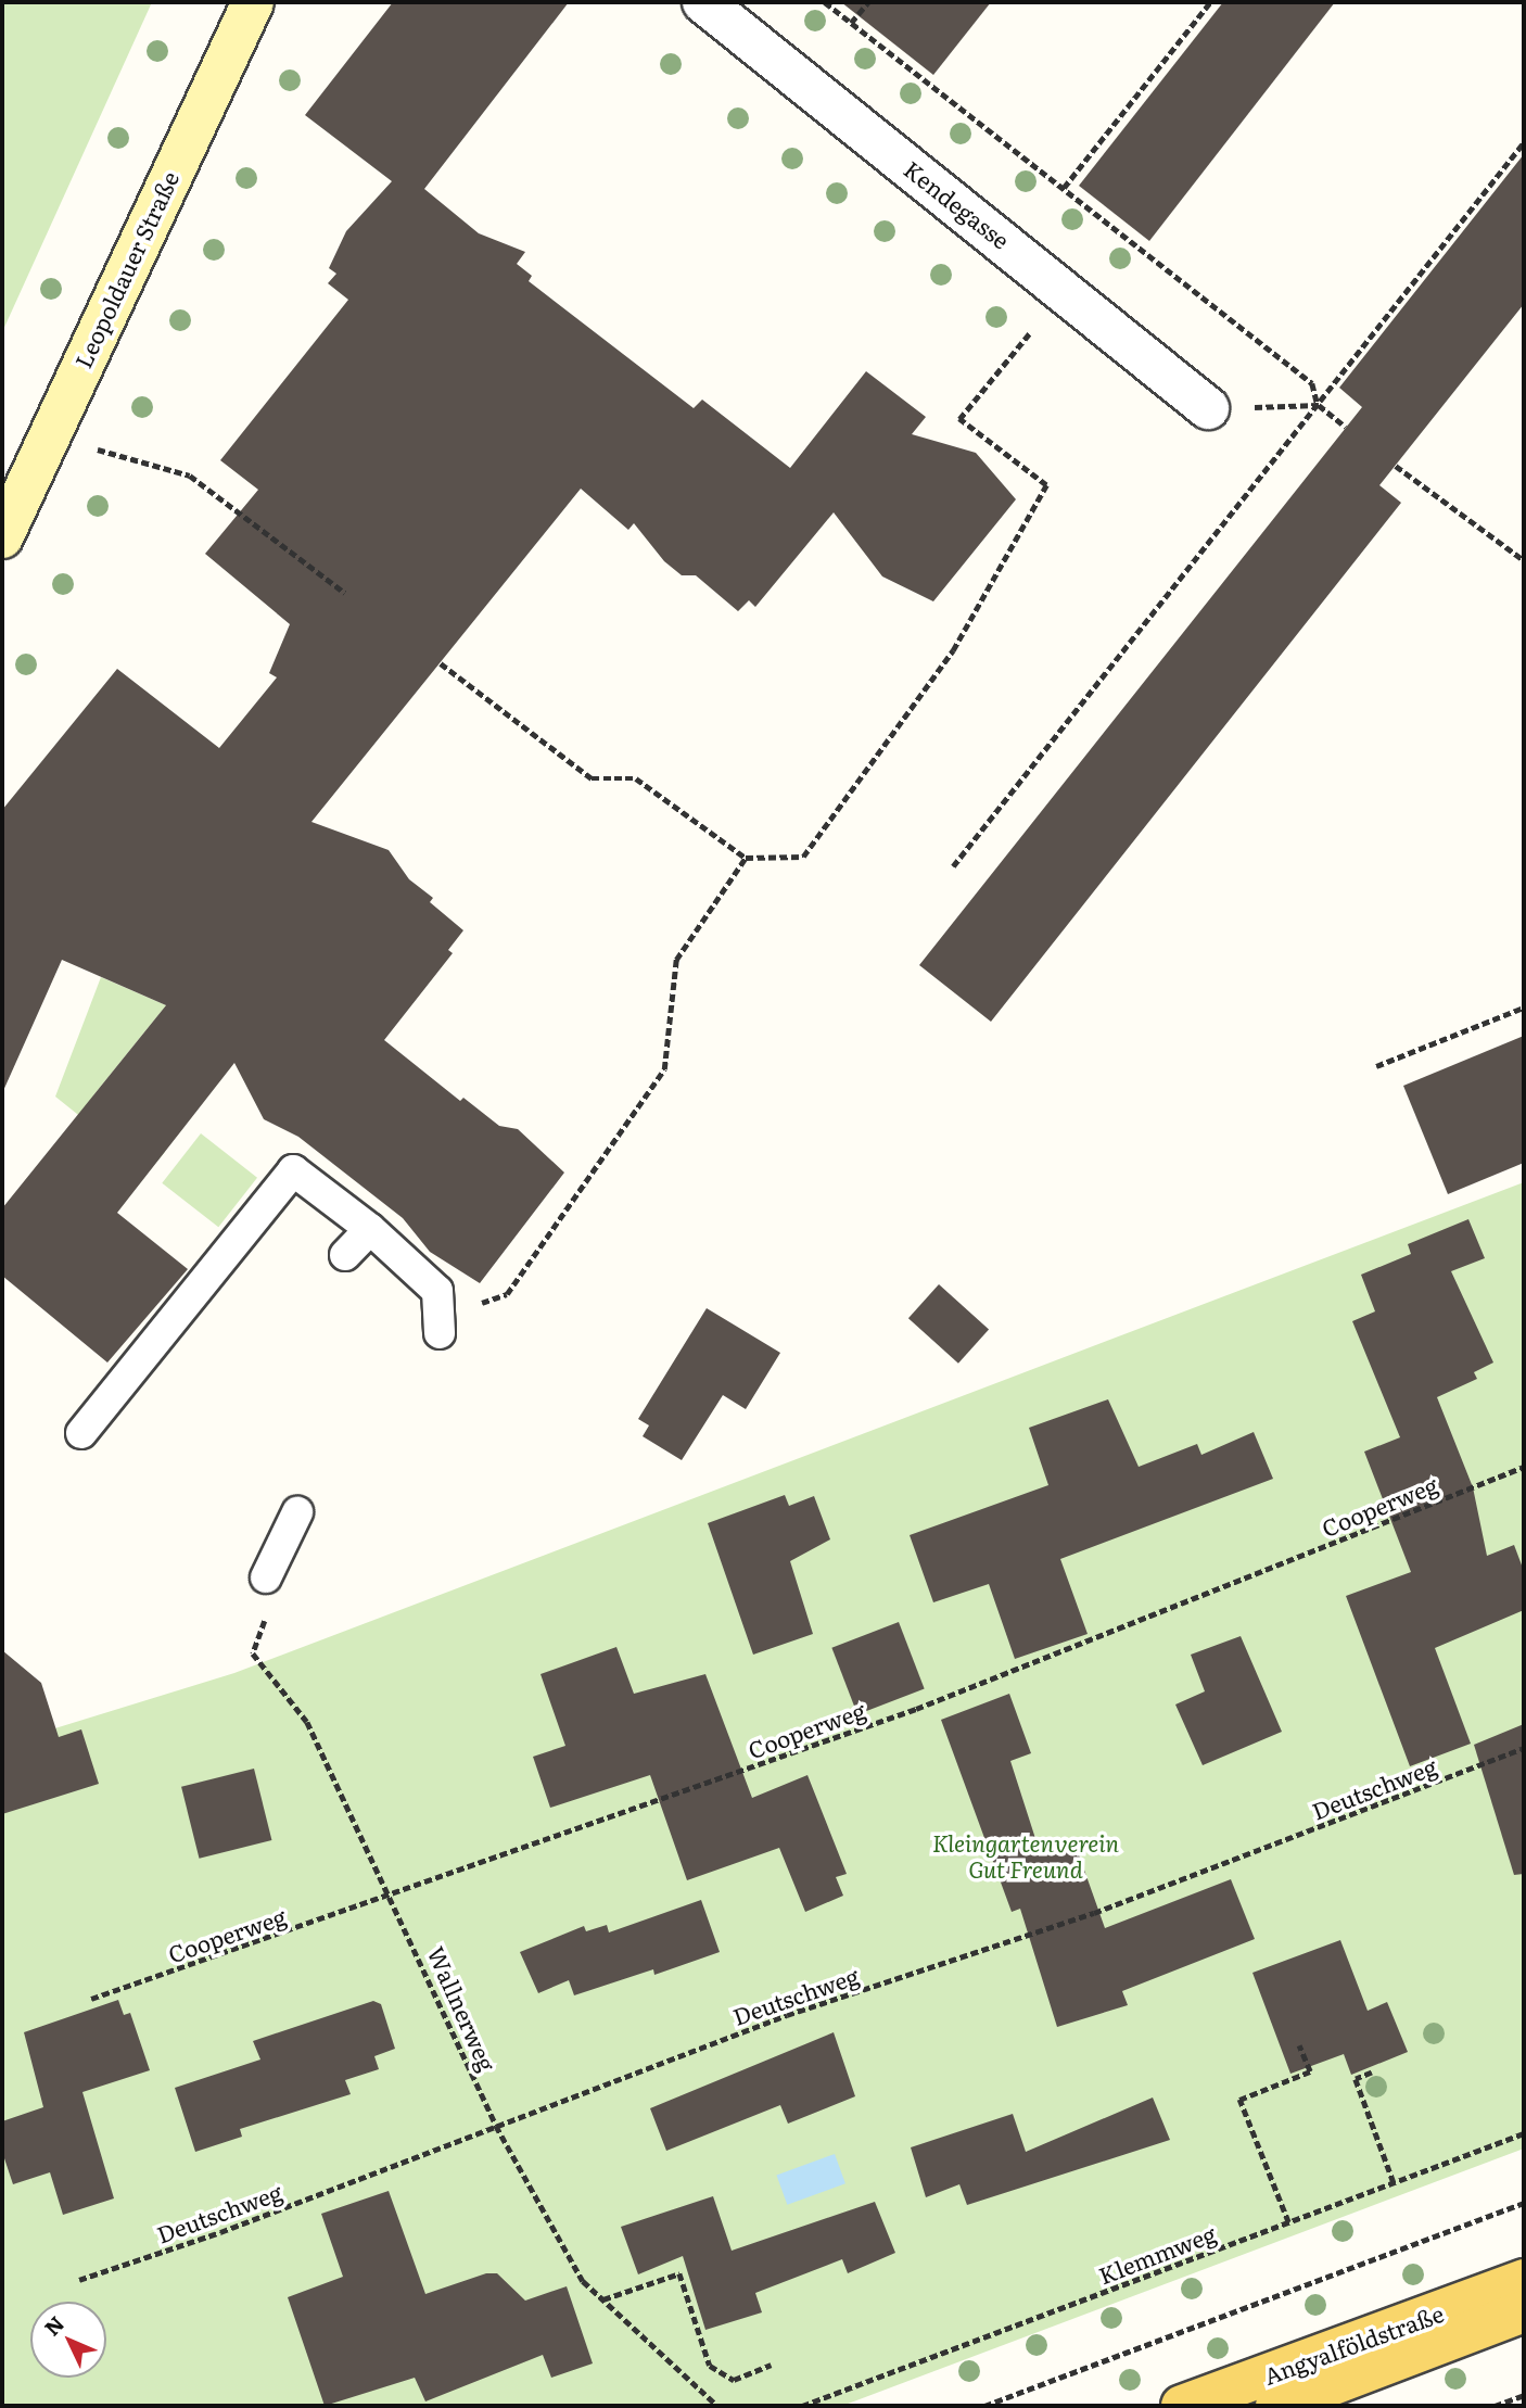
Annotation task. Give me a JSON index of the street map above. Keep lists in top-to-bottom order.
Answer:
{
  "streets": {
    "main road": ["Leopoldauer Straße", "Angyalföldstraße"],
    "street": ["Kendegasse"],
    "path": [
      "Cooperweg",
      "Deutschweg",
      "Wallnerweg",
      "Klemmweg"
    ]
  },
  "crossings": [
    ["Cooperweg", "Wallnerweg"],
    ["Deutschweg", "Wallnerweg"]
  ],
  "parks": ["Kleingartenverein Gut Freund"],
  "north": "top left"
}
